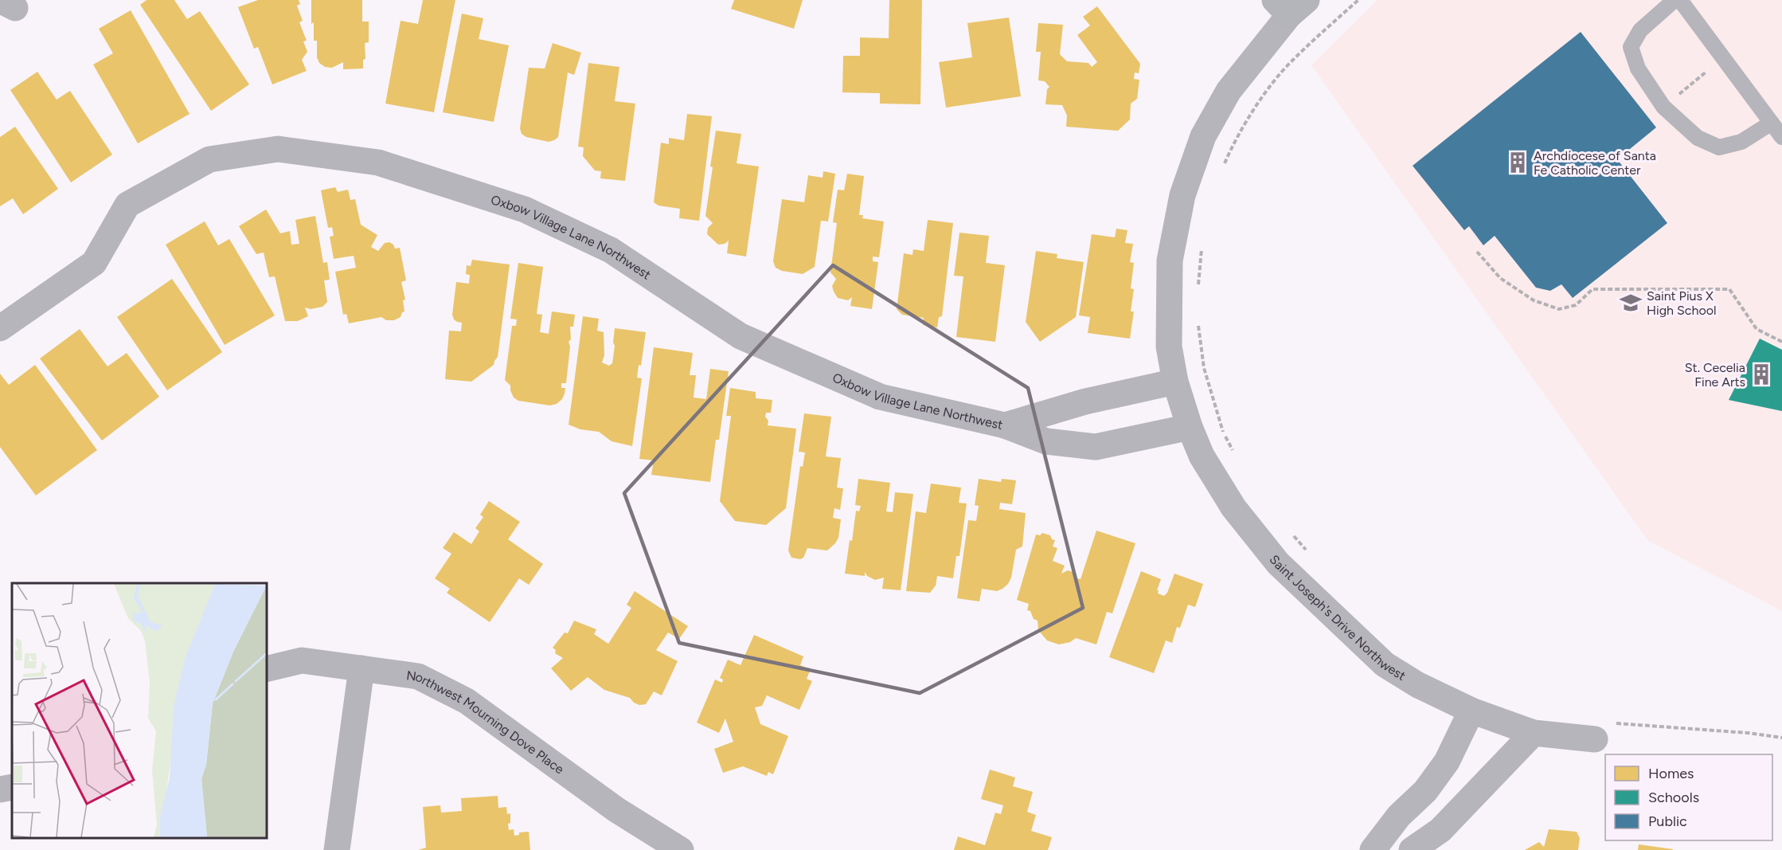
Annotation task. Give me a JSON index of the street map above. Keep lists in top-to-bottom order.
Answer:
{
  "streets": {
    "street": ["Oxbow Village Lane Northwest", "Saint Joseph's Drive Northwest", "Northwest Mourning Dove Place"]
  },
  "crossings": [
    ["Oxbow Village Lane Northwest", "Saint Joseph's Drive Northwest"]
  ],
  "places": {
    "building": ["Archdiocese of Santa Fe Catholic Center", "St. Cecelia Fine Arts"],
    "school or university": ["Saint Pius X High School"]
  },
  "legend": ["Homes", "Schools", "Public"]
}
